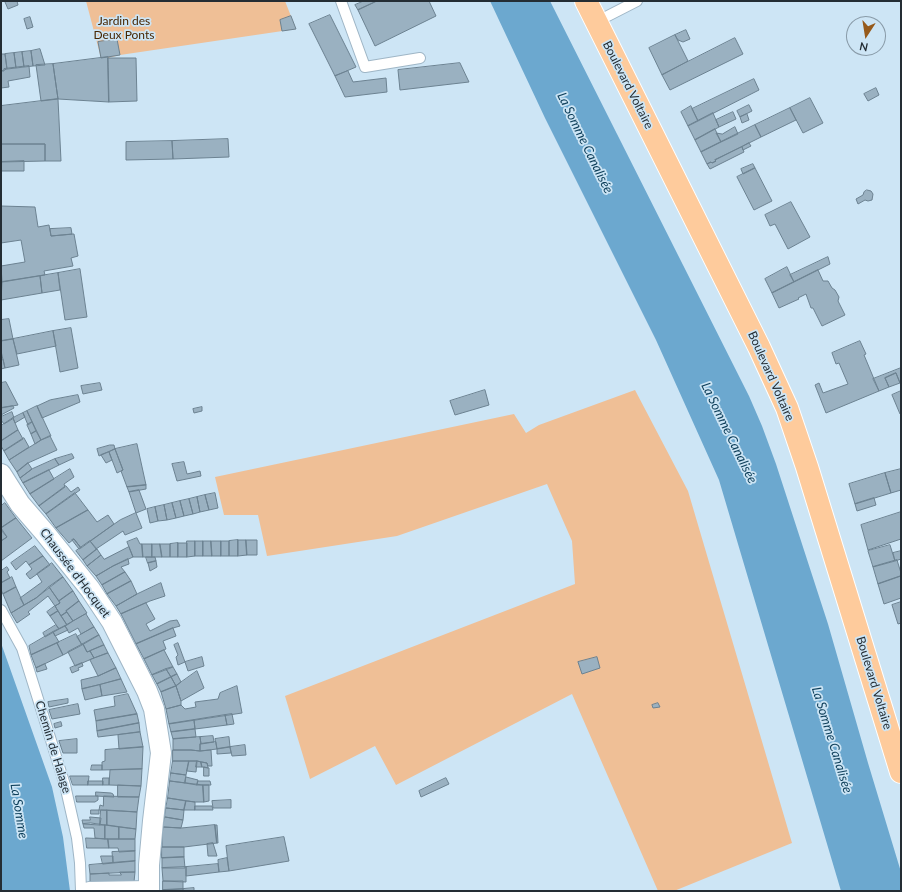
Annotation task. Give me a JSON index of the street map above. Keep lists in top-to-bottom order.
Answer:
{
  "streets": {
    "main road": ["Boulevard Voltaire"],
    "street": ["Chaussée d'Hocquet"],
    "lane": ["Chemin de Halage"]
  },
  "water": ["La Somme Canalisée", "La Somme"],
  "parks": ["Jardin des Deux Ponts"],
  "north": "bottom"
}
